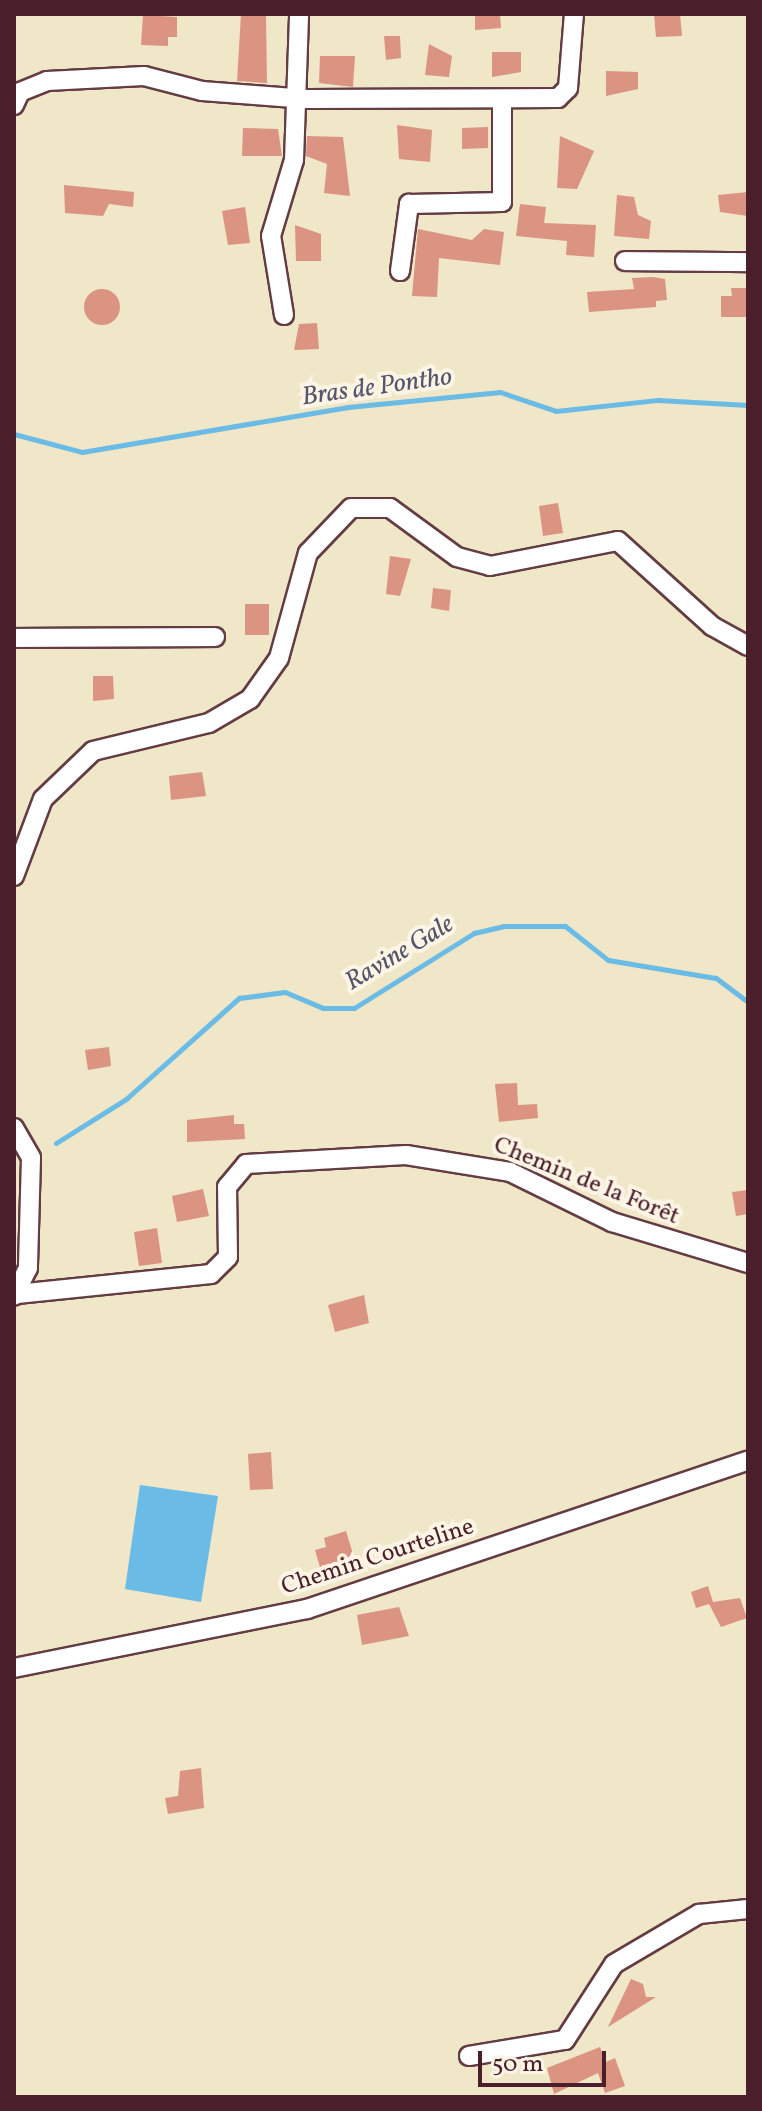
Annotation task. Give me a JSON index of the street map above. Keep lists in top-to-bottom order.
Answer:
{
  "streets": {
    "street": ["Chemin de la Forêt", "Chemin Courteline"]
  },
  "water": ["Bras de Pontho", "Ravine Gale"],
  "scale_bar": "50 m"
}
